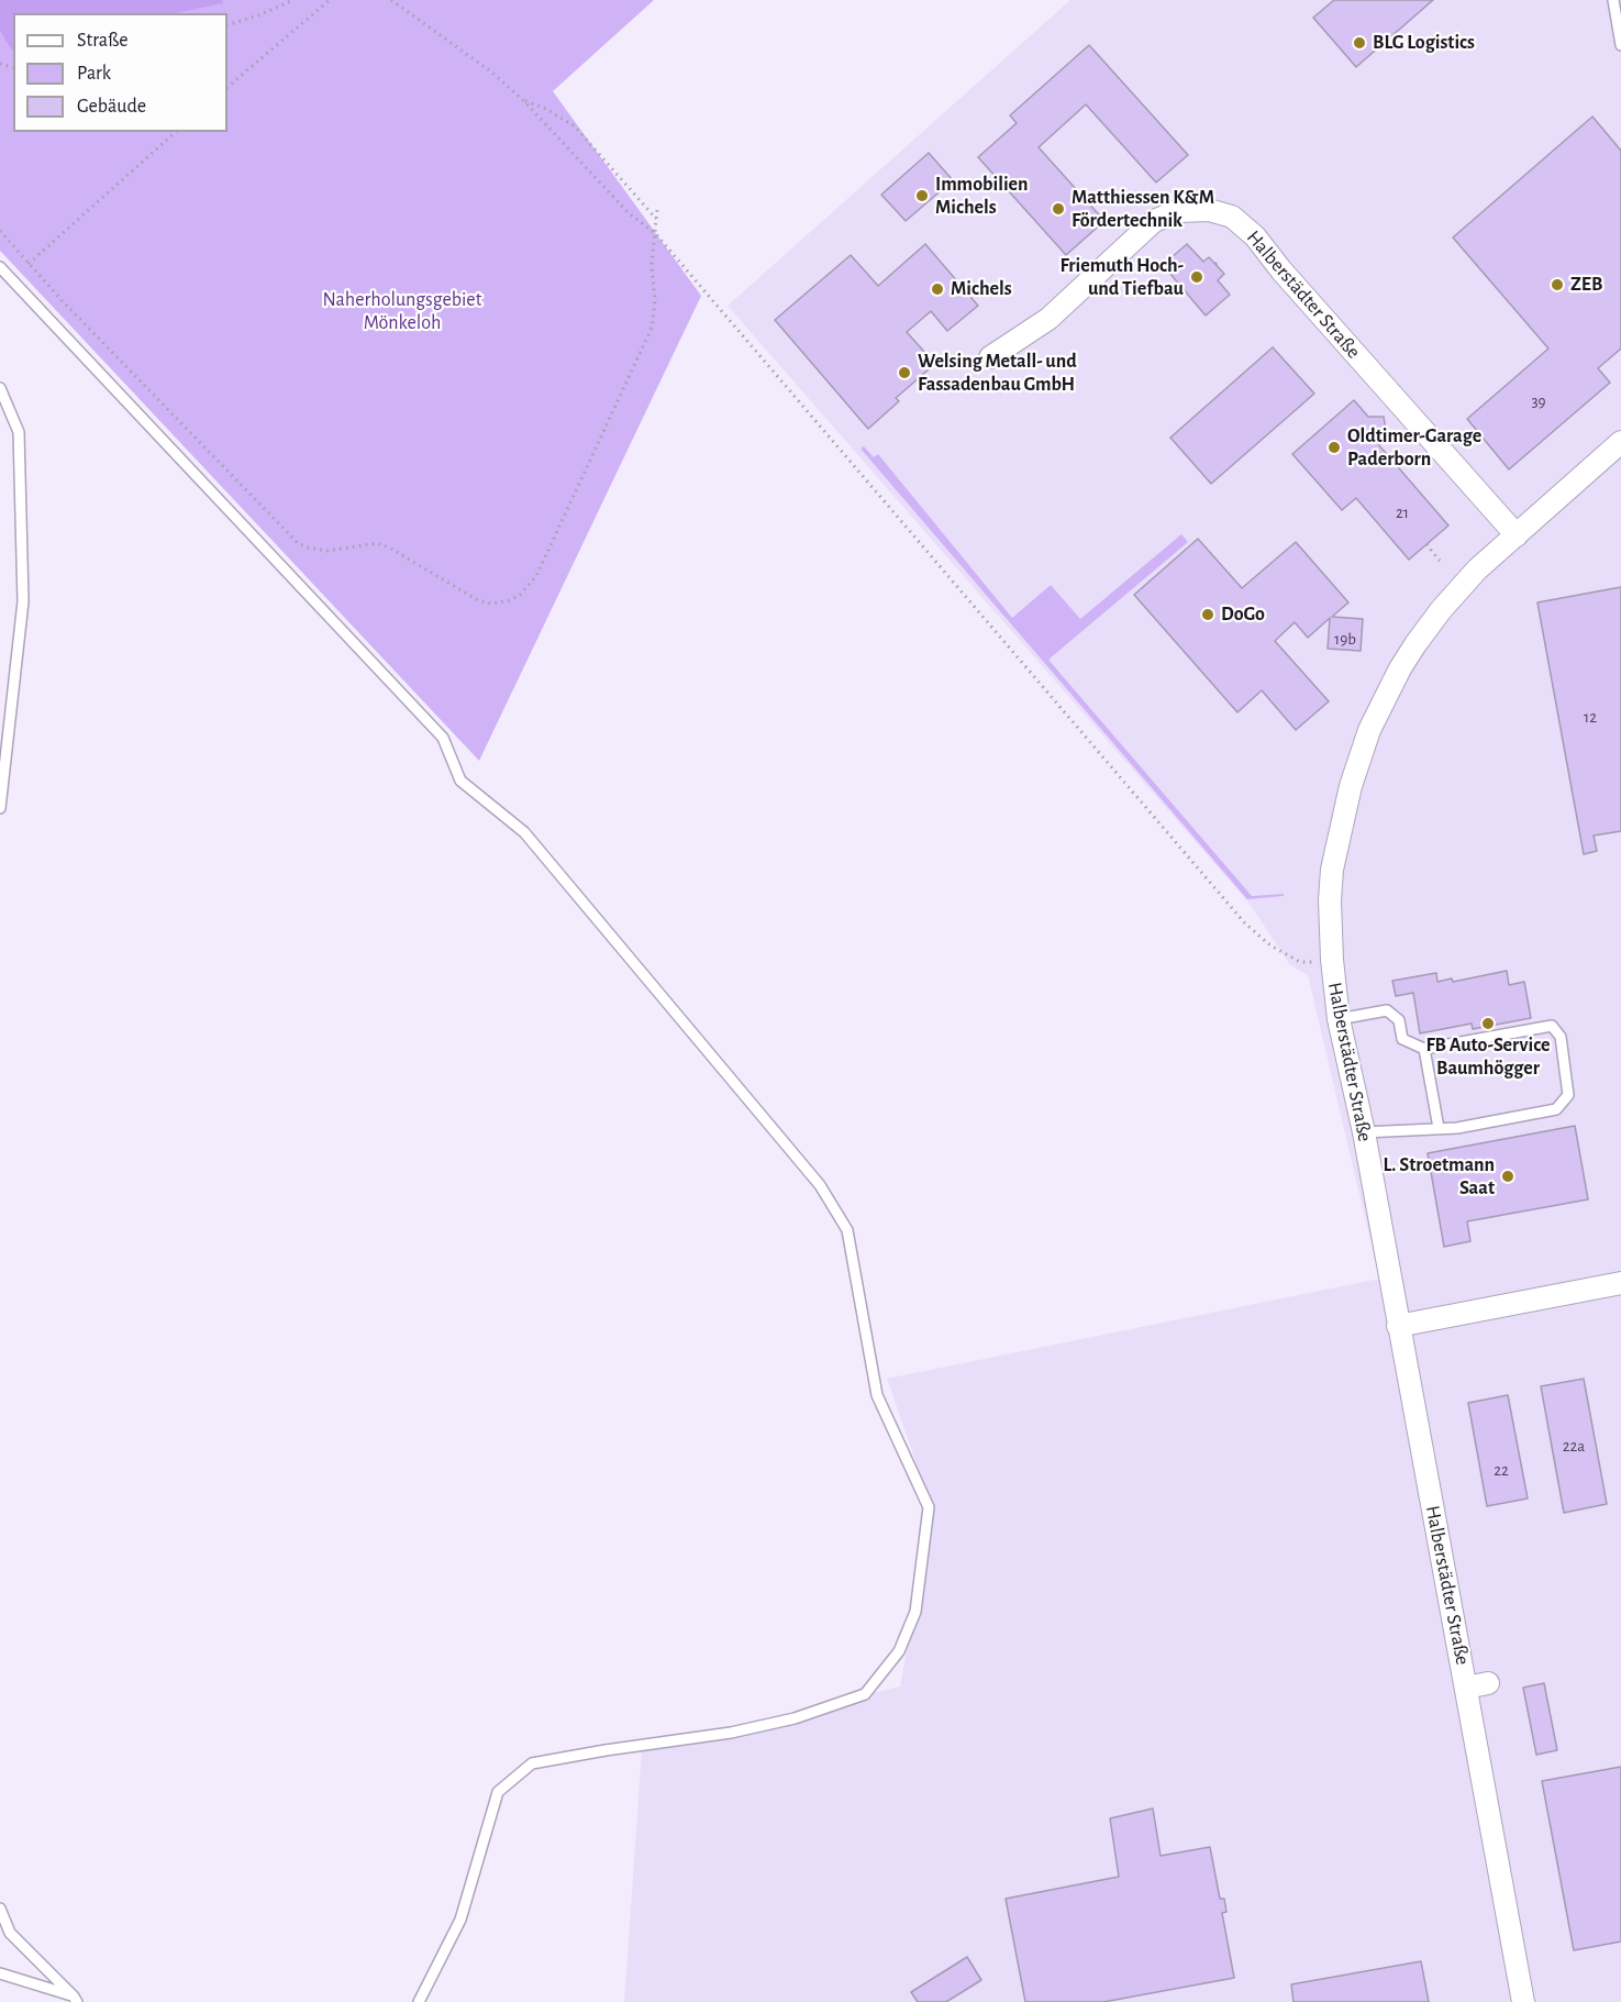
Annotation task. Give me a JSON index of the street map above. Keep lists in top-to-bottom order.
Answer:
{
  "streets": {
    "street": ["Halberstädter Straße"]
  },
  "parks": ["Naherholungsgebiet Mönkeloh"],
  "places": [
    "BLG Logistics",
    "Immobilien Michels",
    "Matthiessen K&M Fördertechnik",
    "Friemuth Hoch- und Tiefbau",
    "ZEB",
    "Michels",
    "Welsing Metall- und Fassadenbau GmbH",
    "Oldtimer-Garage Paderborn",
    "DoGo",
    "FB Auto-Service Baumhögger",
    "L. Stroetmann Saat"
  ],
  "house_numbers": [
    "39",
    "21",
    "19b",
    "12",
    "22a",
    "22"
  ],
  "legend": ["Straße", "Park", "Gebäude"]
}
